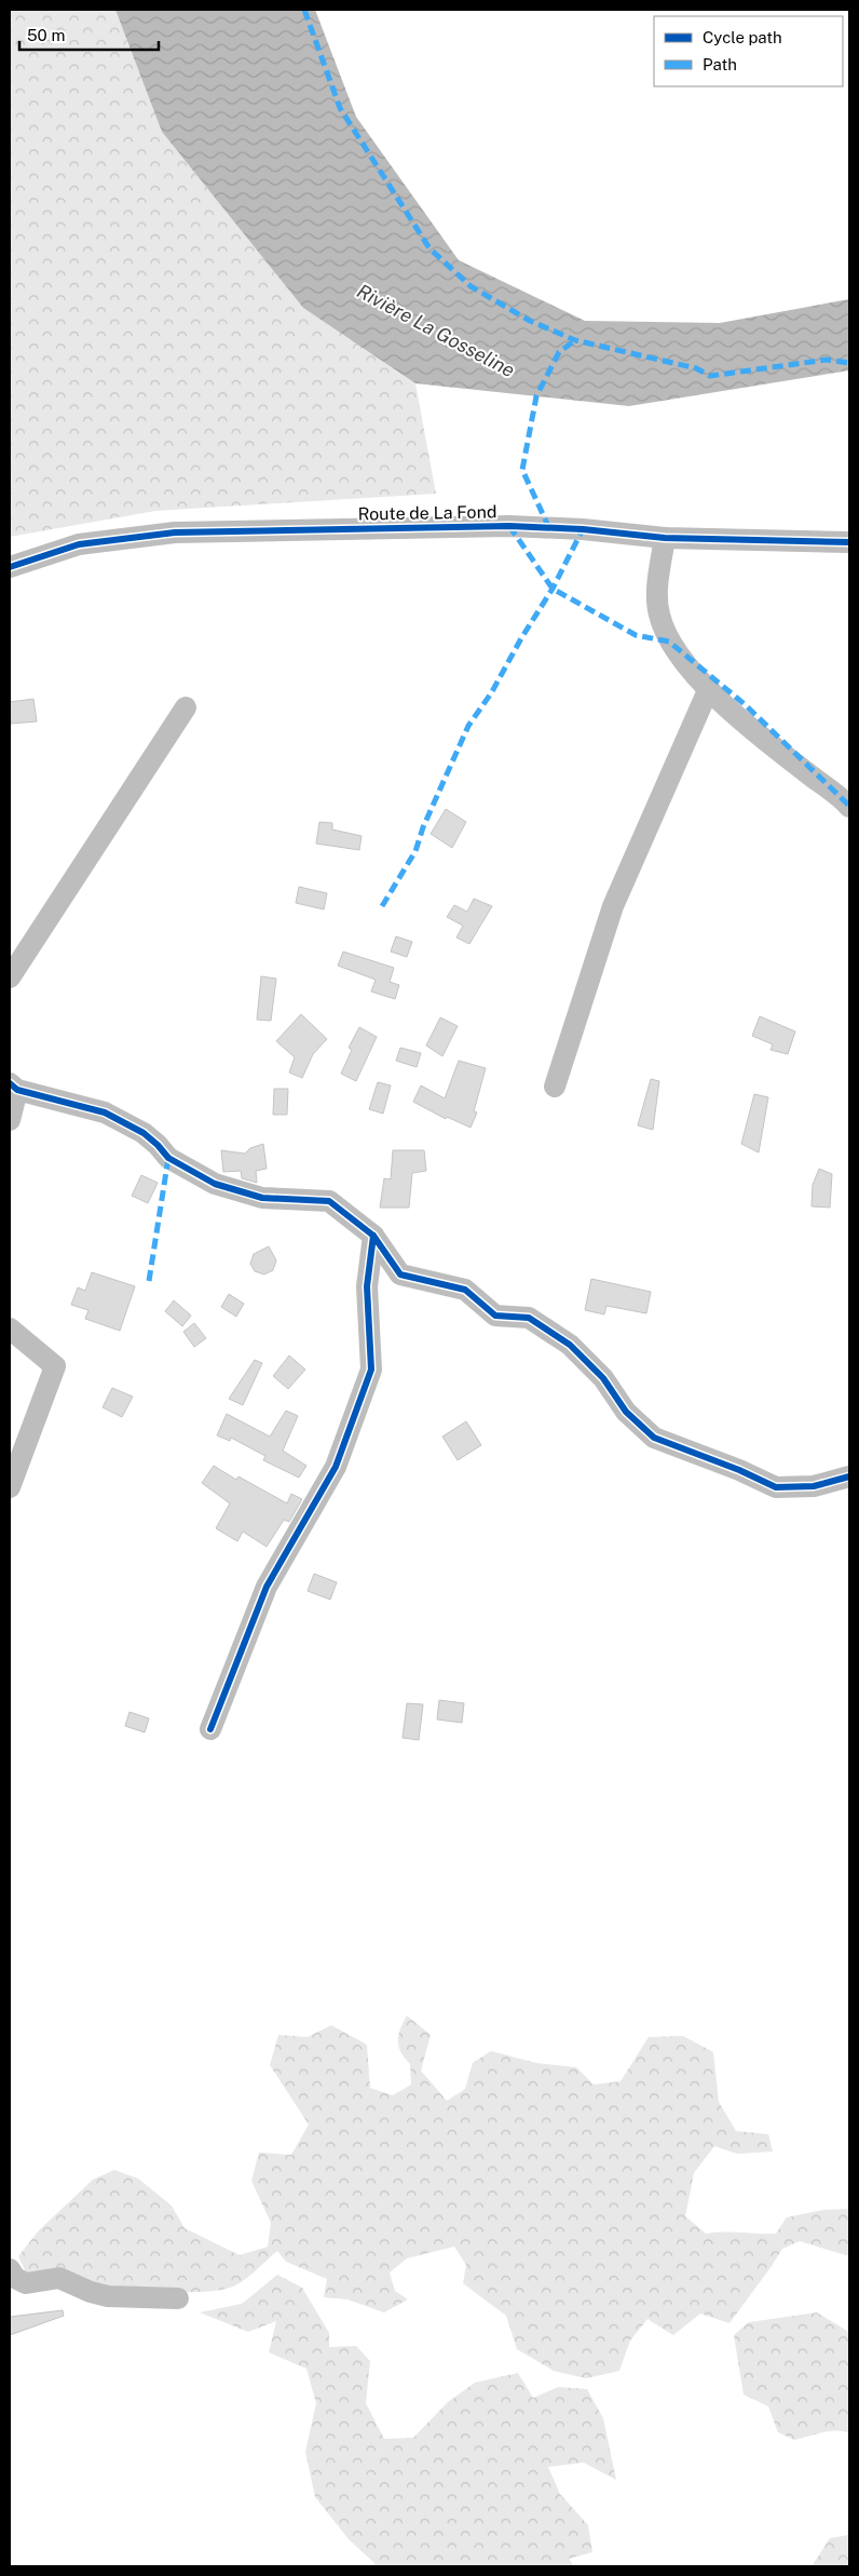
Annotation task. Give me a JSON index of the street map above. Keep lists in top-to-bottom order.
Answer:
{
  "streets": {
    "street": ["Route de La Fond"]
  },
  "water": ["Rivière La Gosseline"],
  "legend": ["Cycle path", "Path"],
  "scale_bar": "50 m"
}
